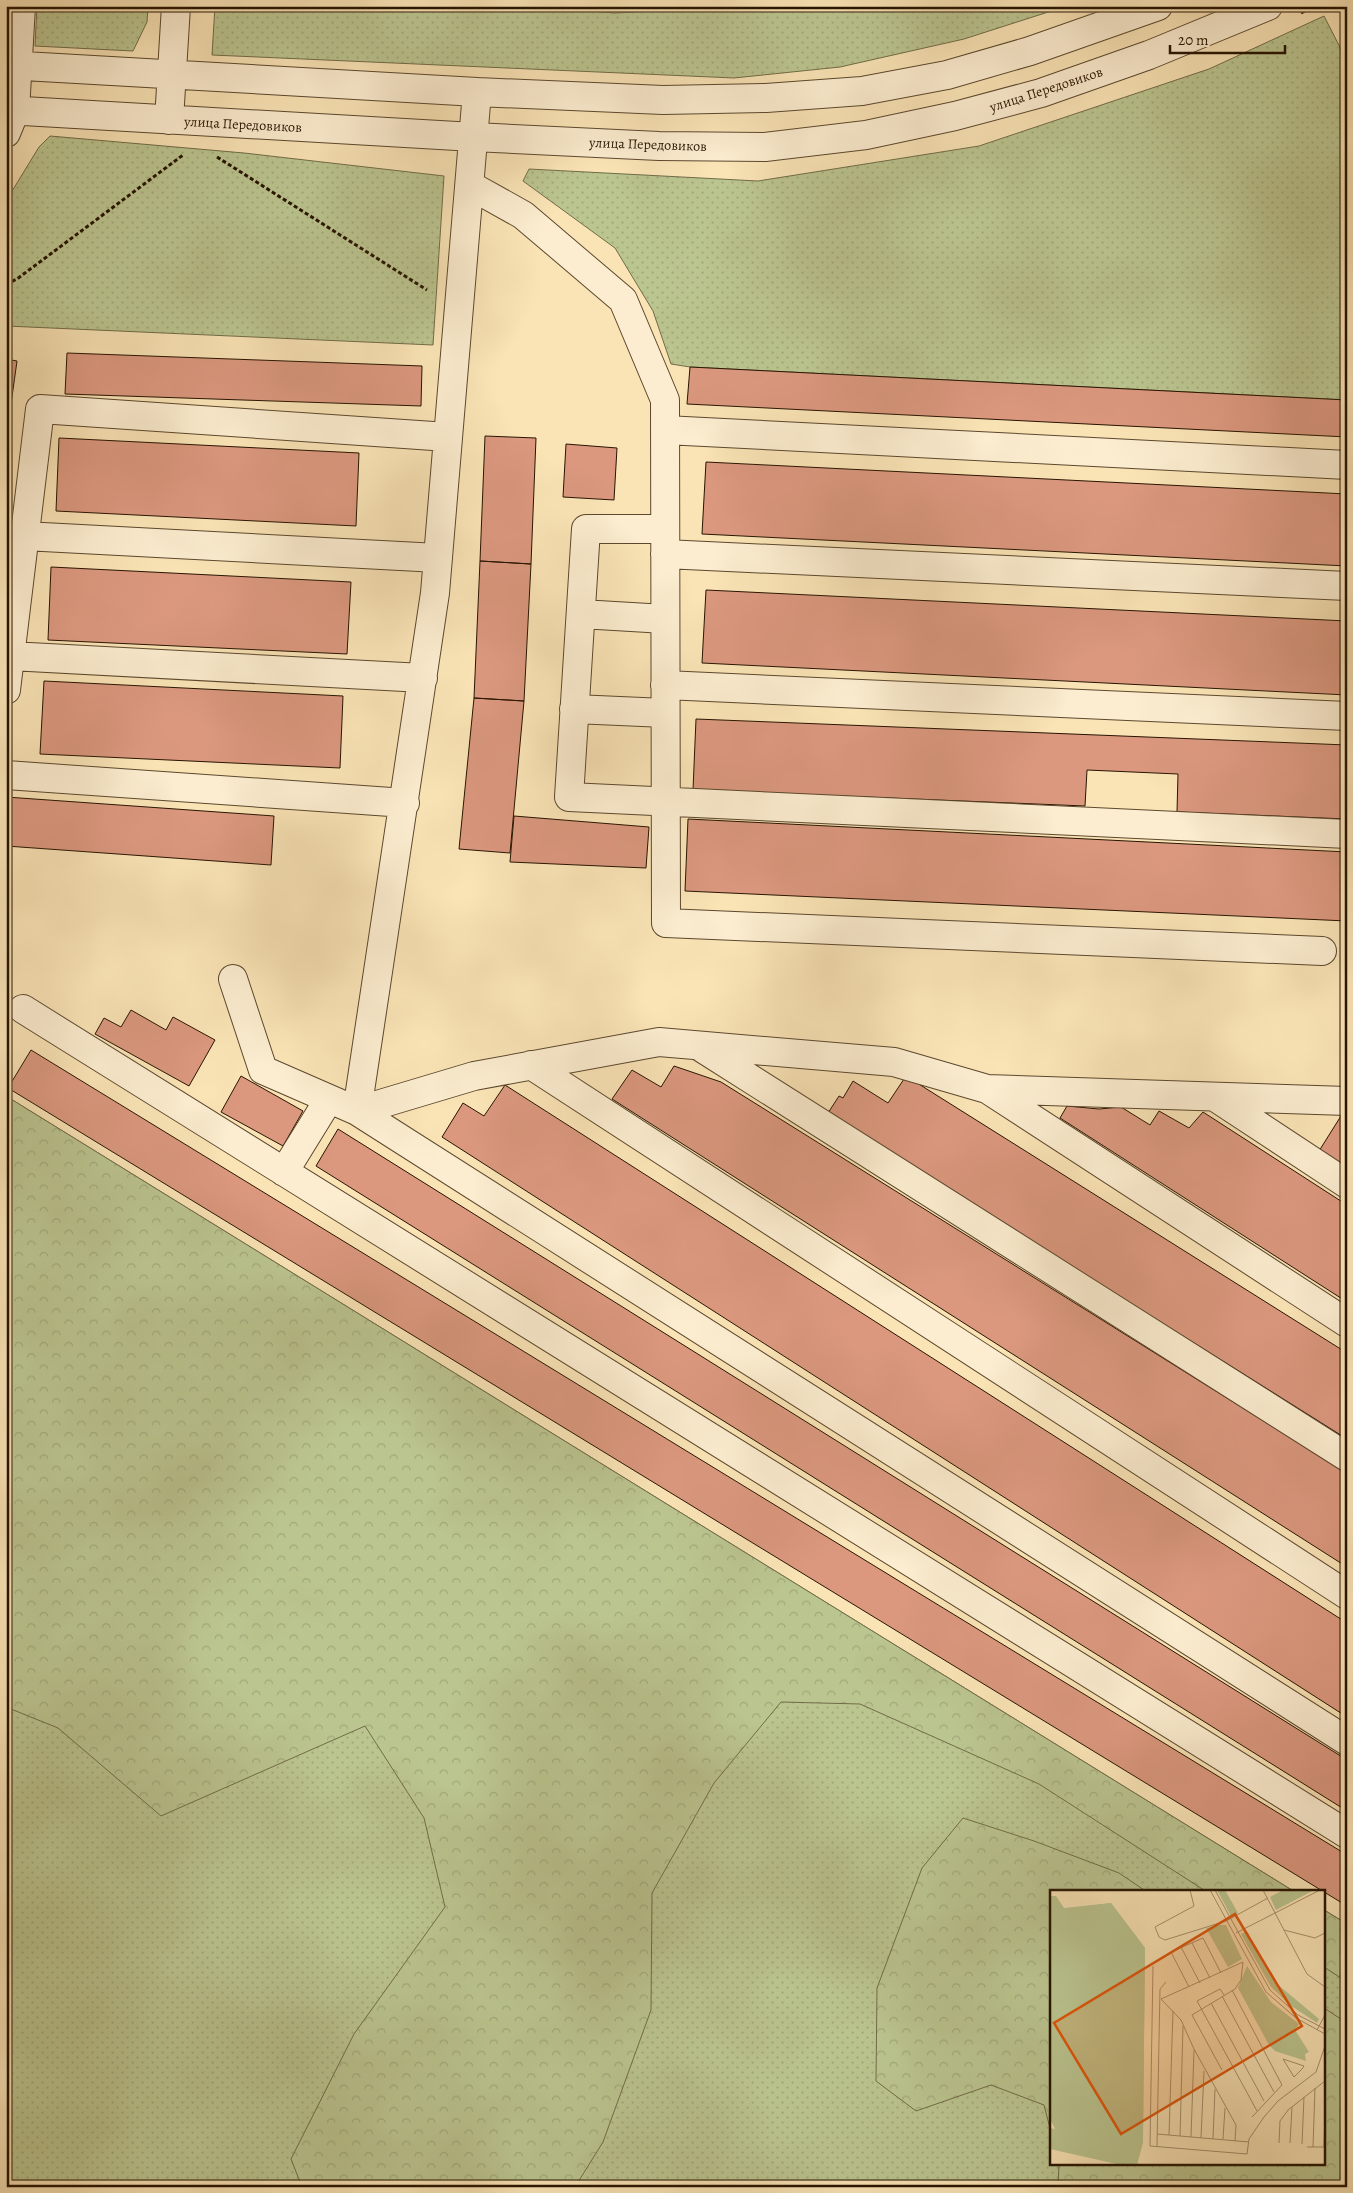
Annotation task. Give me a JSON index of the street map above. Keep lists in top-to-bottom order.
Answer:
{
  "streets": {
    "street": ["улица Передовиков"]
  },
  "scale_bar": "20 m"
}
